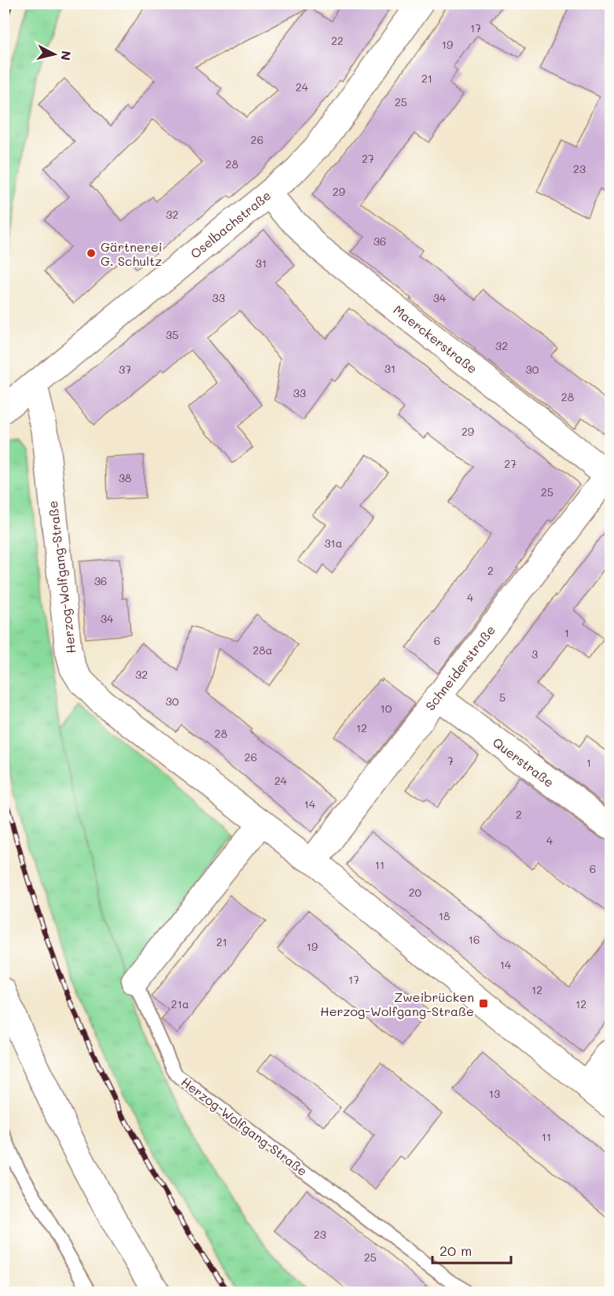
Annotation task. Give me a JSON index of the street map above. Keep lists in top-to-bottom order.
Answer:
{
  "streets": {
    "street": [
      "Oselbachstraße",
      "Maerckerstraße",
      "Herzog-Wolfgang-Straße",
      "Schneiderstraße",
      "Querstraße"
    ]
  },
  "crossings": [
    ["Oselbachstraße", "Maerckerstraße"],
    ["Oselbachstraße", "Herzog-Wolfgang-Straße"],
    ["Maerckerstraße", "Schneiderstraße"],
    ["Herzog-Wolfgang-Straße", "Schneiderstraße"],
    ["Schneiderstraße", "Querstraße"]
  ],
  "places": {
    "other": ["Gärtnerei G. Schultz"],
    "transit": ["Zweibrücken Herzog-Wolfgang-Straße"]
  },
  "house_numbers": [
    "17",
    "22",
    "19",
    "21",
    "24",
    "25",
    "26",
    "27",
    "28",
    "23",
    "29",
    "32",
    "36",
    "31",
    "33",
    "34",
    "35",
    "32",
    "31",
    "37",
    "30",
    "33",
    "28",
    "29",
    "27",
    "38",
    "25",
    "31a",
    "2",
    "36",
    "4",
    "34",
    "1",
    "6",
    "28a",
    "3",
    "32",
    "5",
    "30",
    "10",
    "12",
    "28",
    "26",
    "7",
    "1",
    "24",
    "14",
    "2",
    "4",
    "11",
    "6",
    "20",
    "18",
    "16",
    "21",
    "19",
    "14",
    "17",
    "12",
    "21a",
    "12",
    "13",
    "11",
    "23",
    "25"
  ],
  "scale_bar": "20 m",
  "north": "right"
}
